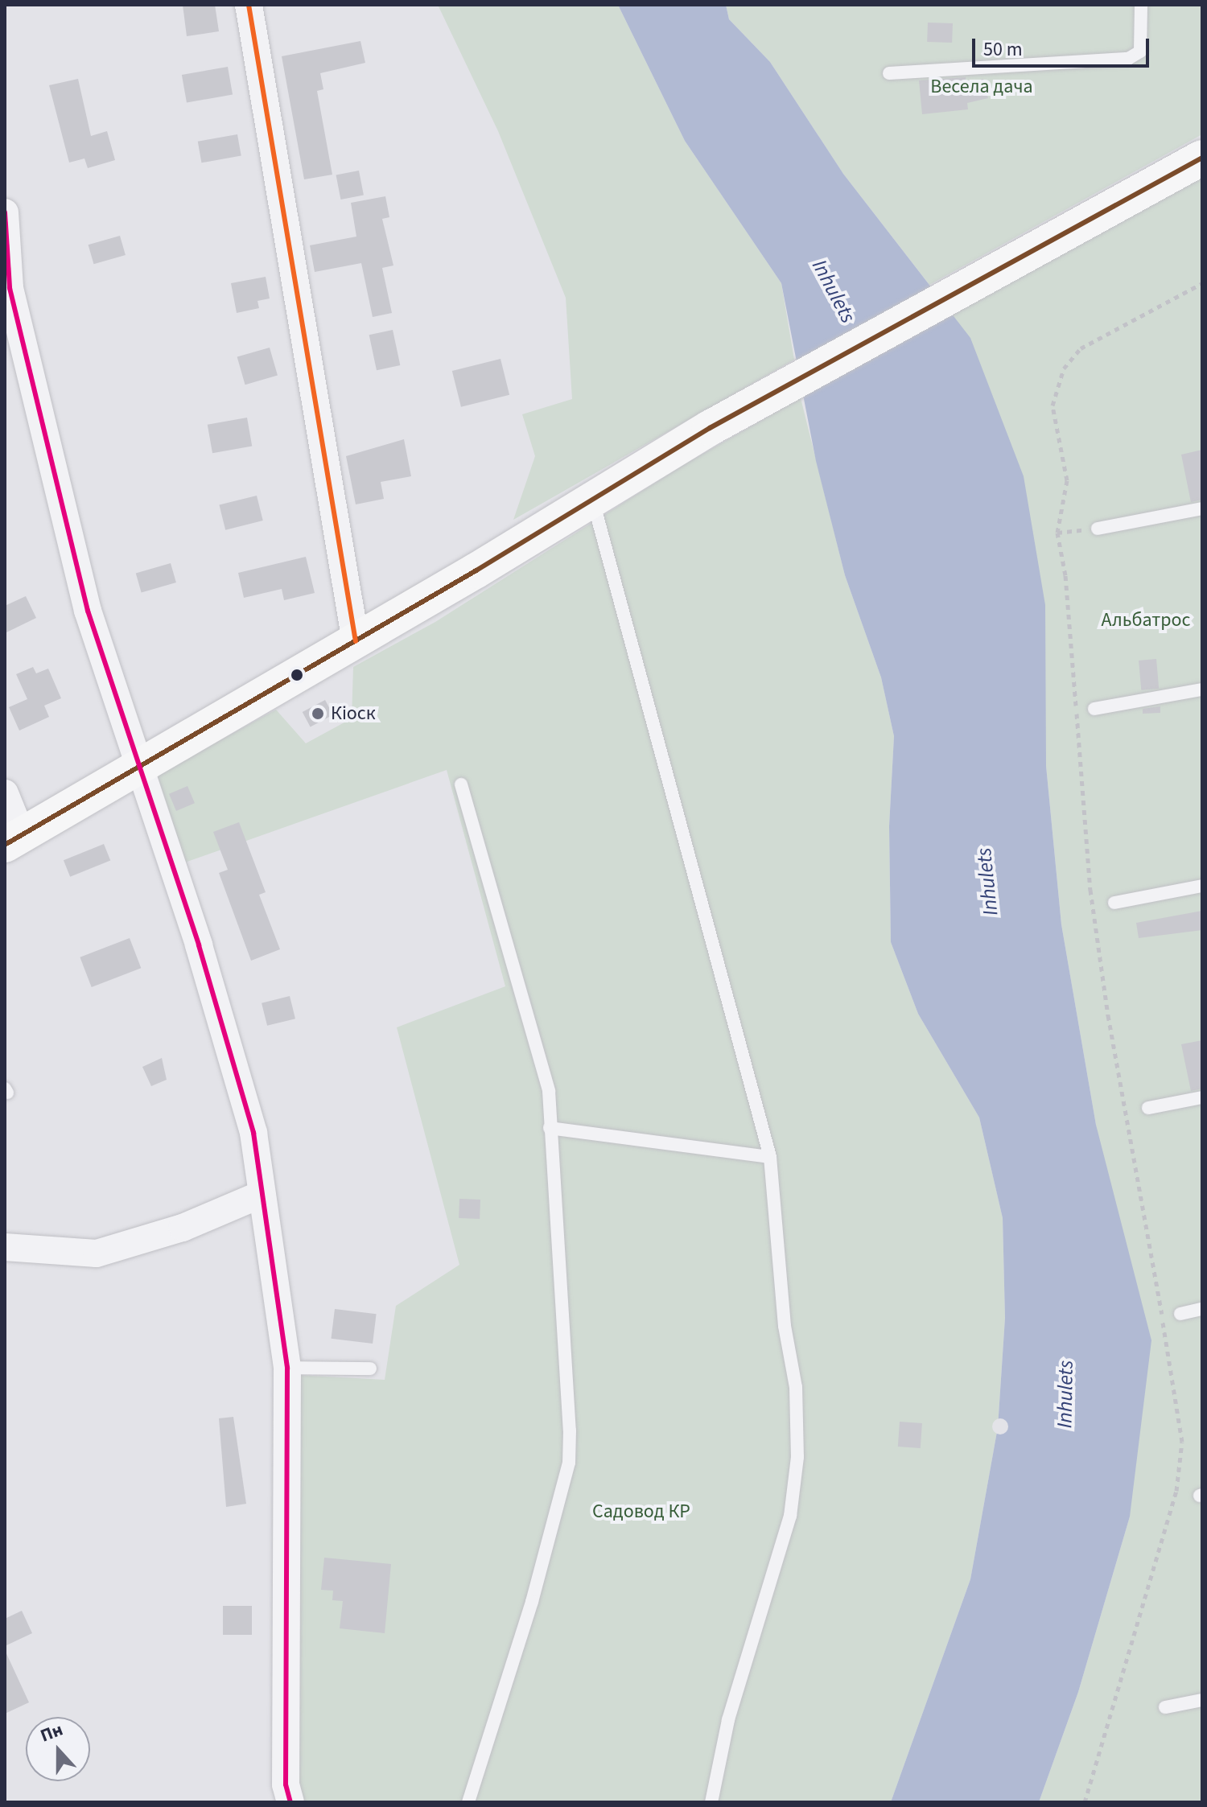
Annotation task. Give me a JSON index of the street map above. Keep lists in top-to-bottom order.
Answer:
{
  "water": ["Inhulets"],
  "parks": ["Весела дача", "Альбатрос", "Садовод КР"],
  "places": ["Кіоск"],
  "scale_bar": "50 m",
  "north": "top"
}
